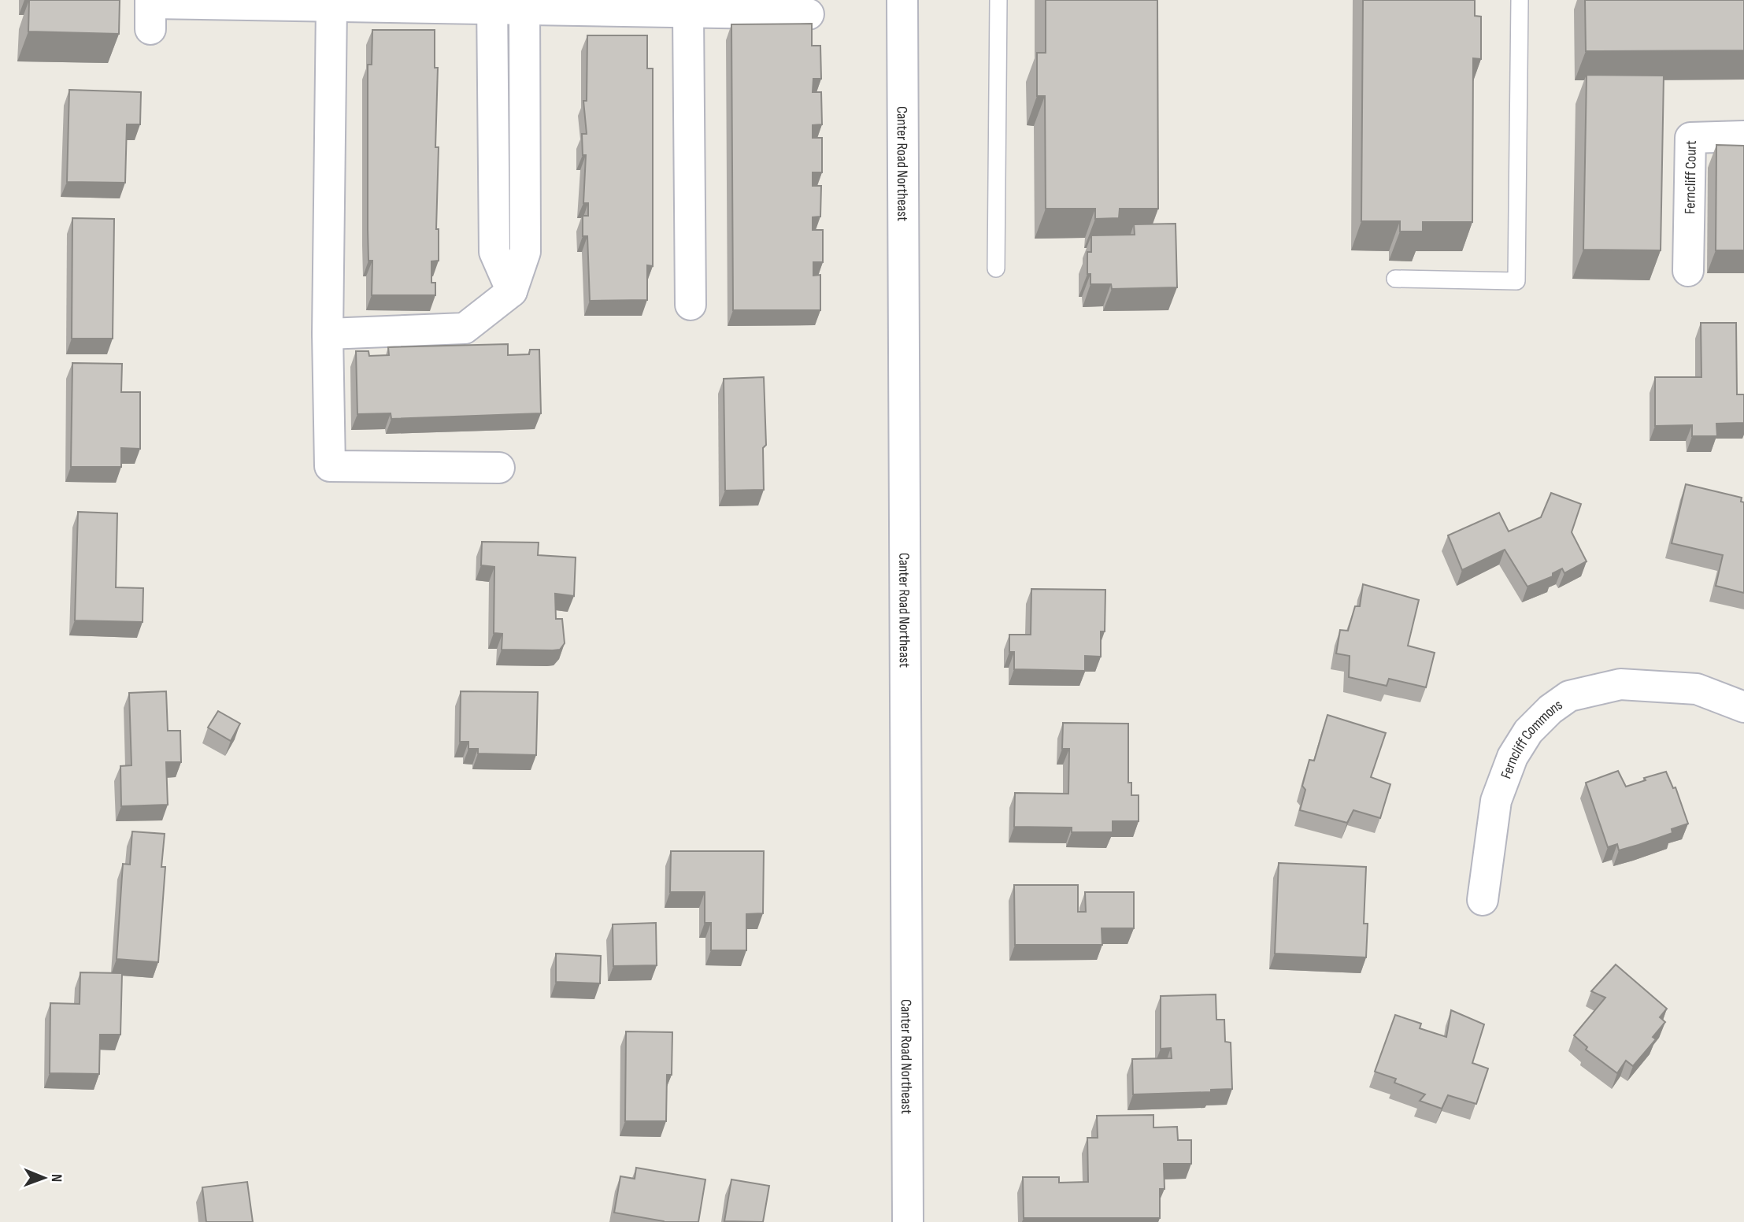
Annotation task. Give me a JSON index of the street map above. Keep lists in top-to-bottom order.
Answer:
{
  "streets": {
    "street": ["Canter Road Northeast", "Ferncliff Court", "Ferncliff Commons"]
  },
  "north": "right"
}
